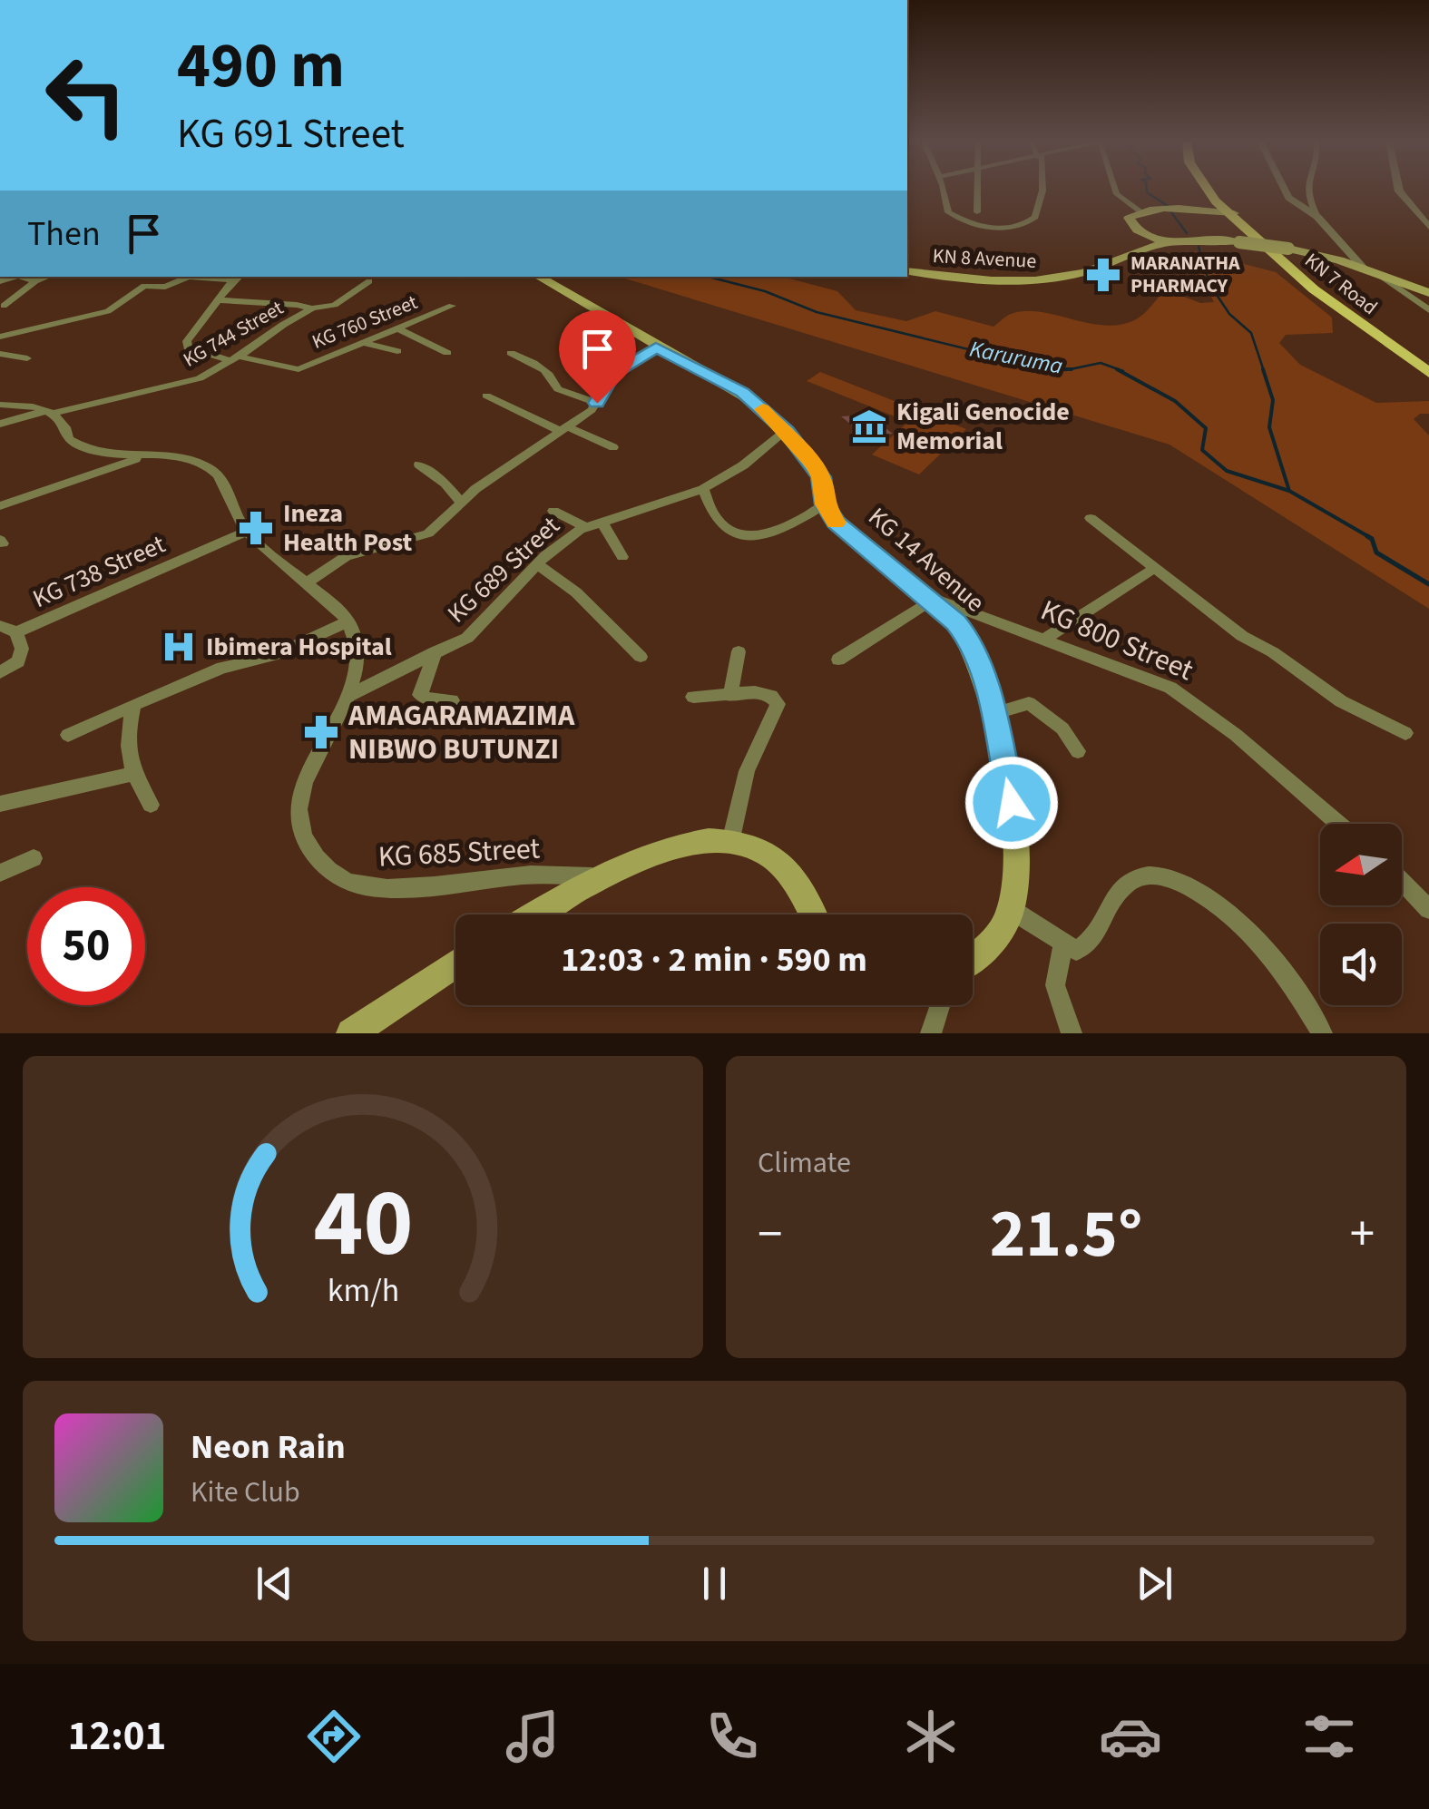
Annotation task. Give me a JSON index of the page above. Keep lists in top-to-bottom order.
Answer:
{
  "streets": {
    "main road": ["KN 8 Avenue", "KN 7 Road", "KG 14 Avenue"],
    "street": [
      "KG 760 Street",
      "KG 744 Street",
      "KG 689 Street",
      "KG 738 Street",
      "KG 800 Street",
      "KG 685 Street"
    ]
  },
  "crossings": [
    ["KG 760 Street", "KG 744 Street"],
    ["KG 14 Avenue", "KG 689 Street"],
    ["KG 14 Avenue", "KG 800 Street"],
    ["KG 689 Street", "KG 685 Street"]
  ],
  "water": ["Karuruma"],
  "places": {
    "pharmacy": ["MARANATHA PHARMACY", "Ineza Health Post", "AMAGARAMAZIMA NIBWO BUTUNZI"],
    "museum": ["Kigali Genocide Memorial"],
    "hospital": ["Ibimera Hospital"]
  },
  "north": "left",
  "page": {
    "turn": ["490 m", "KG 691 Street"],
    "then": "Then",
    "limit": "50",
    "trip": "12:03 · 2 min · 590 m",
    "tile": "Climate",
    "heat": ["−", "21.5°", "+"],
    "song": ["Neon Rain", "Kite Club"],
    "tabs": "12:01",
    "gauge": ["40", "km/h"]
  }
}
